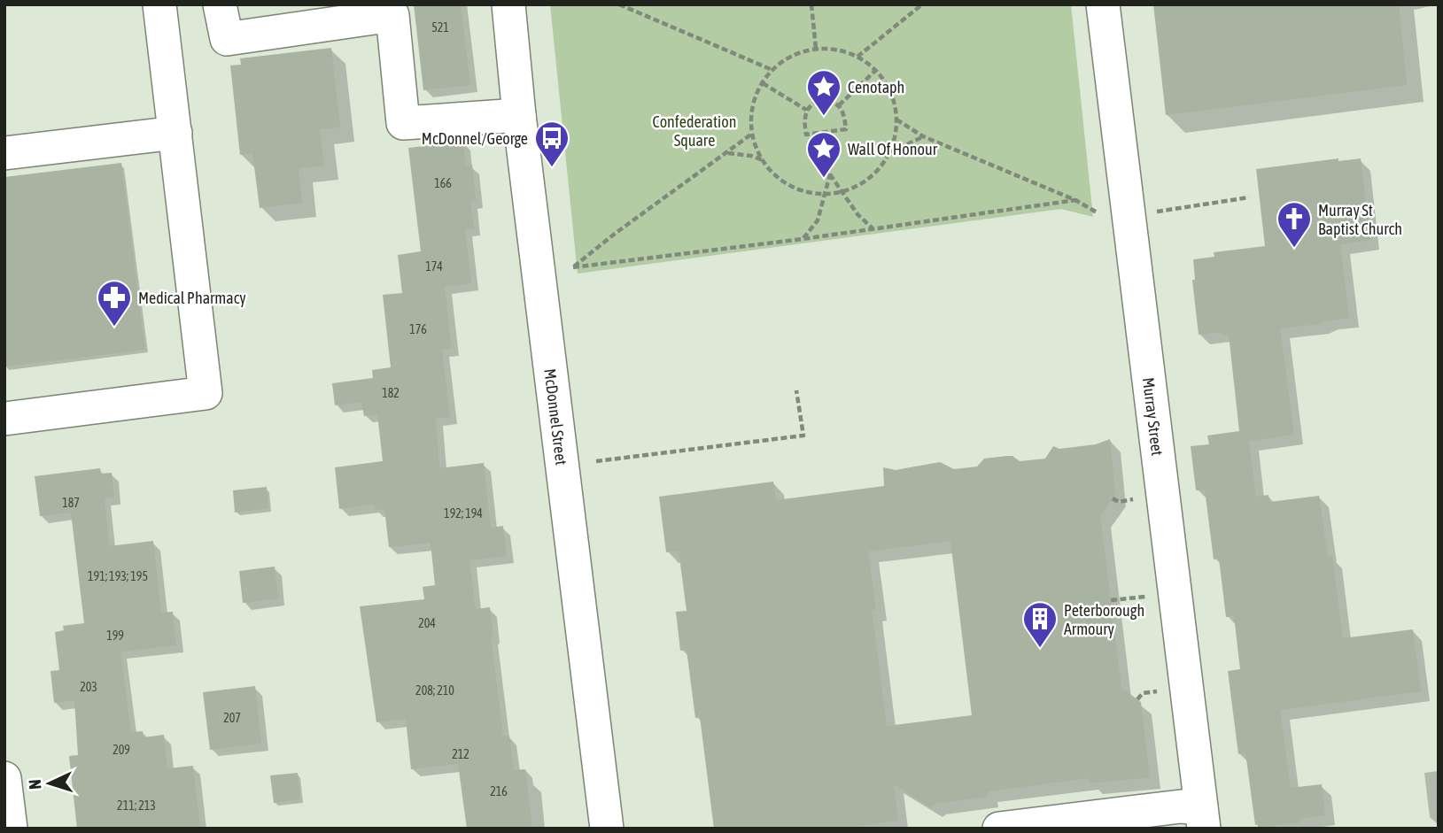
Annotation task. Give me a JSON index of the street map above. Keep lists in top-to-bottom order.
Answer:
{
  "streets": {
    "street": ["McDonnel Street", "Murray Street"]
  },
  "parks": ["Confederation Square"],
  "places": {
    "place": ["Cenotaph", "Wall Of Honour"],
    "bus stop": ["McDonnel/George"],
    "church": ["Murray St Baptist Church"],
    "pharmacy": ["Medical Pharmacy"],
    "building": ["Peterborough Armoury"]
  },
  "house_numbers": [
    "521",
    "166",
    "174",
    "176",
    "182",
    "187",
    "192; 194",
    "191; 193; 195",
    "204",
    "199",
    "203",
    "208; 210",
    "207",
    "209",
    "212",
    "216",
    "211; 213"
  ],
  "north": "left"
}
